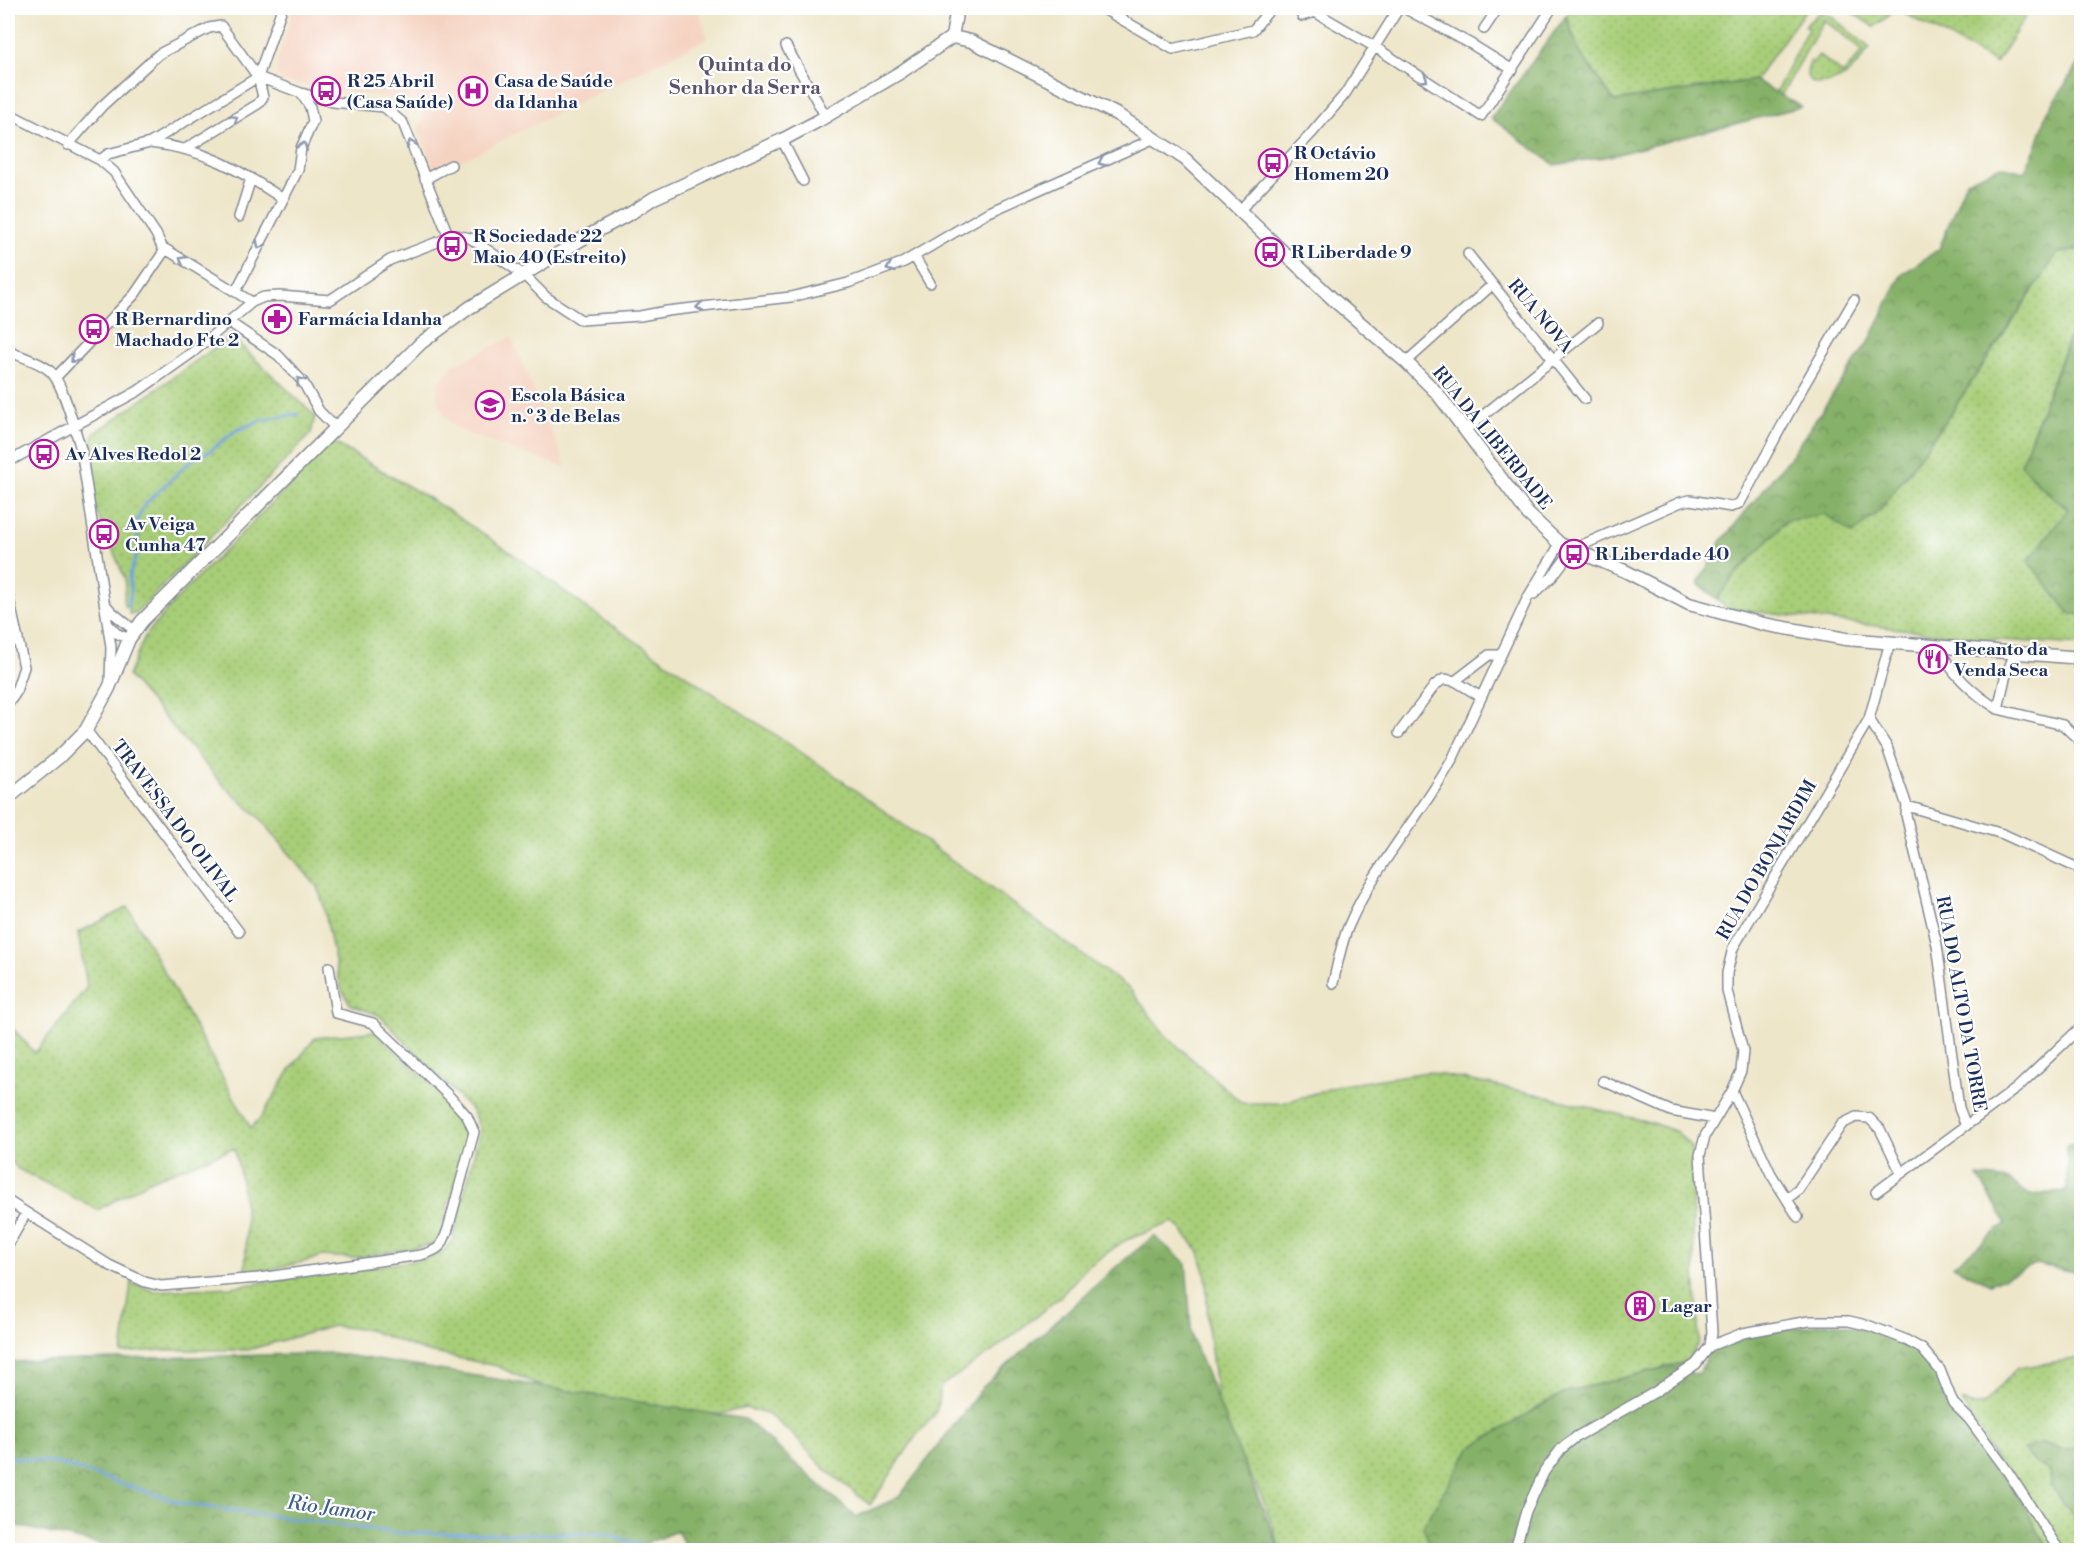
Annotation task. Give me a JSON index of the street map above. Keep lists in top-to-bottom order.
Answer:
{
  "streets": {
    "street": [
      "RUA NOVA",
      "RUA DA LIBERDADE",
      "TRAVESSA DO OLIVAL",
      "RUA DO BONJARDIM",
      "RUA DO ALTO DA TORRE"
    ]
  },
  "crossings": [
    ["RUA DA LIBERDADE", "RUA DO BONJARDIM"],
    ["RUA DO BONJARDIM", "RUA DO ALTO DA TORRE"]
  ],
  "districts": ["Quinta do Senhor da Serra"],
  "water": ["Rio Jamor"],
  "places": {
    "bus stop": [
      "R 25 Abril (Casa Saúde)",
      "R Octávio Homem 20",
      "R Sociedade 22 Maio 40 (Estreito)",
      "R Liberdade 9",
      "R Bernardino Machado Fte 2",
      "Av Alves Redol 2",
      "Av Veiga Cunha 47",
      "R Liberdade 40"
    ],
    "hospital": ["Casa de Saúde da Idanha"],
    "pharmacy": ["Farmácia Idanha"],
    "school or university": ["Escola Básica n.º 3 de Belas"],
    "restaurant": ["Recanto da Venda Seca"],
    "building": ["Lagar"]
  }
}
